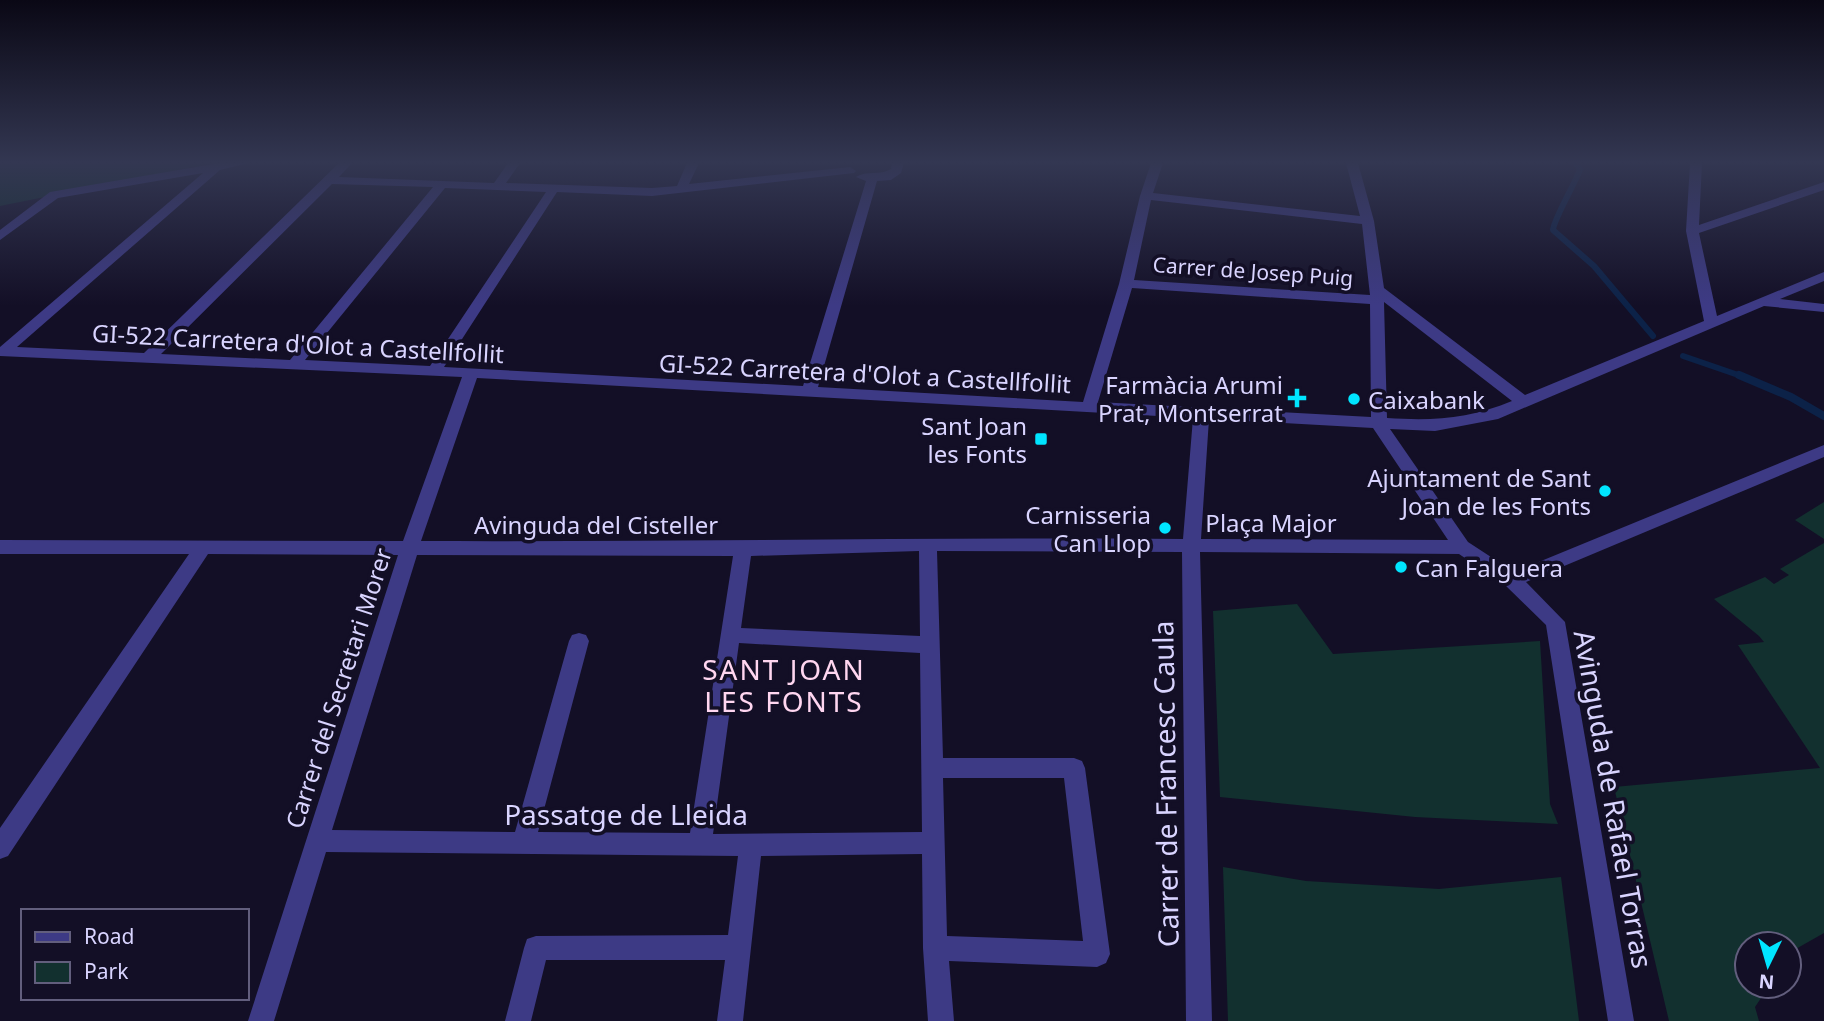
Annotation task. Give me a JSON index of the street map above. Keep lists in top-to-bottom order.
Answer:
{
  "streets": {
    "street": [
      "Carrer de Josep Puig",
      "GI-522 Carretera d'Olot a Castellfollit",
      "Plaça Major",
      "Avinguda del Cisteller",
      "Carrer del Secretari Morer",
      "Carrer de Francesc Caula",
      "Avinguda de Rafael Torras",
      "Passatge de Lleida"
    ]
  },
  "crossings": [
    ["GI-522 Carretera d'Olot a Castellfollit", "Plaça Major"],
    ["GI-522 Carretera d'Olot a Castellfollit", "Carrer del Secretari Morer"],
    ["Plaça Major", "Avinguda del Cisteller"],
    ["Plaça Major", "Carrer de Francesc Caula"],
    ["Plaça Major", "Avinguda de Rafael Torras"],
    ["Avinguda del Cisteller", "Carrer del Secretari Morer"],
    ["Avinguda del Cisteller", "Carrer de Francesc Caula"],
    ["Carrer del Secretari Morer", "Passatge de Lleida"]
  ],
  "districts": ["SANT JOAN LES FONTS"],
  "places": {
    "health": ["Farmàcia Arumi Prat, Montserrat"],
    "other": [
      "Caixabank",
      "Ajuntament de Sant Joan de les Fonts",
      "Carnisseria Can Llop",
      "Can Falguera"
    ],
    "transit": ["Sant Joan les Fonts"]
  },
  "legend": ["Road", "Park"],
  "north": "bottom"
}
